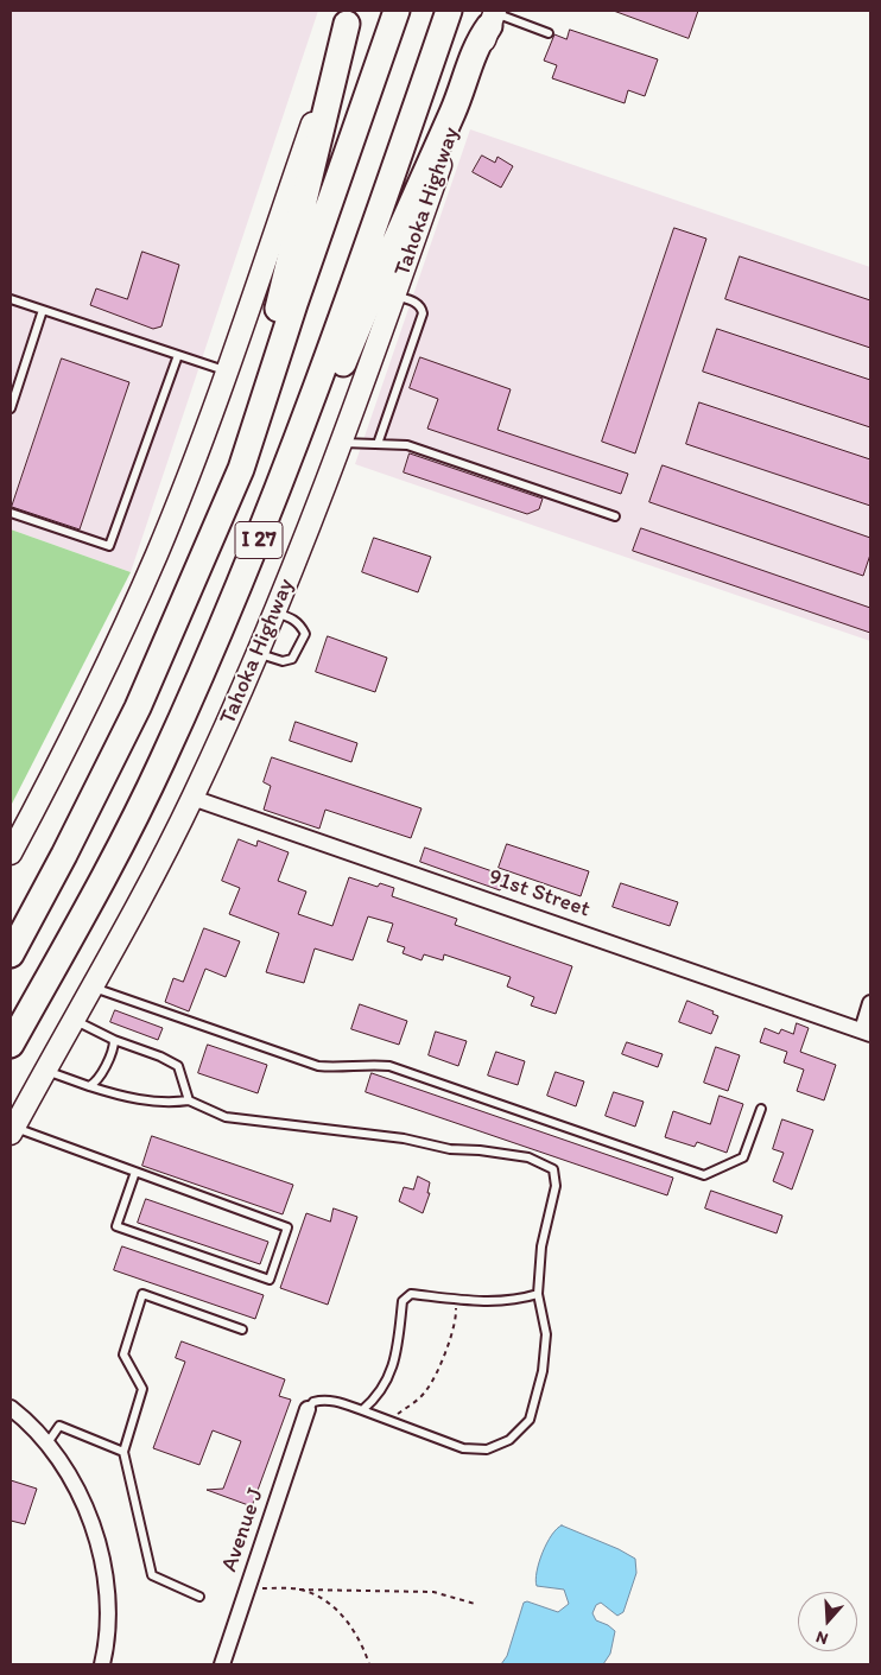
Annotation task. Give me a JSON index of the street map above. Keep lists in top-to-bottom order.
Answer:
{
  "streets": {
    "highway": ["Tahoka Highway", "I 27"],
    "street": ["91st Street", "Avenue J"]
  },
  "crossings": [
    ["Tahoka Highway", "91st Street"]
  ],
  "north": "bottom"
}
